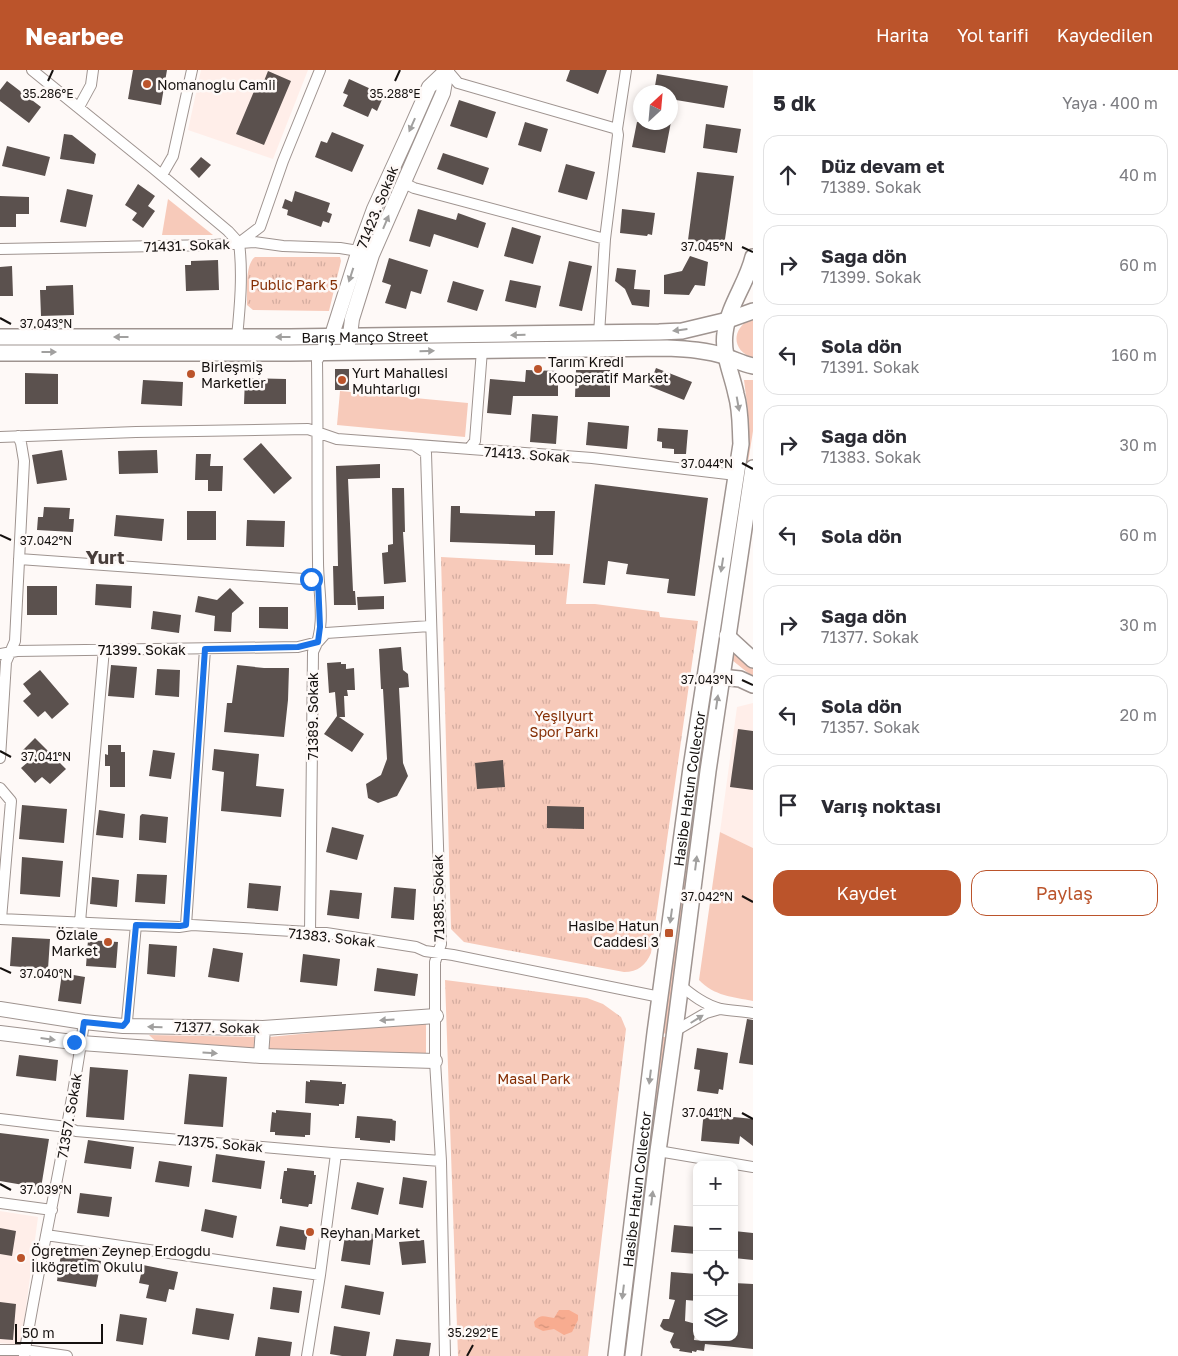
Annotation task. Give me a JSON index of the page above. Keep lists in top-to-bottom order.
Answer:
{
  "streets": {
    "main road": ["Barış Manço Street", "Hasibe Hatun Collector"],
    "street": [
      "71423. Sokak",
      "71431. Sokak",
      "71413. Sokak",
      "71399. Sokak",
      "71389. Sokak",
      "71385. Sokak",
      "71383. Sokak",
      "71377. Sokak",
      "71357. Sokak",
      "71375. Sokak"
    ]
  },
  "crossings": [
    ["71423. Sokak", "71431. Sokak"],
    ["71423. Sokak", "Barış Manço Street"],
    ["Barış Manço Street", "71389. Sokak"],
    ["Barış Manço Street", "Hasibe Hatun Collector"],
    ["71413. Sokak", "71389. Sokak"],
    ["71413. Sokak", "Hasibe Hatun Collector"],
    ["71413. Sokak", "71385. Sokak"],
    ["71399. Sokak", "71389. Sokak"],
    ["71399. Sokak", "71385. Sokak"],
    ["71389. Sokak", "71383. Sokak"],
    ["Hasibe Hatun Collector", "71383. Sokak"],
    ["71385. Sokak", "71383. Sokak"],
    ["71385. Sokak", "71377. Sokak"],
    ["71385. Sokak", "71375. Sokak"],
    ["71377. Sokak", "71357. Sokak"],
    ["71357. Sokak", "71375. Sokak"]
  ],
  "districts": ["Yurt"],
  "parks": ["Public Park 5", "Yeşilyurt Spor Parkı", "Masal Park"],
  "places": {
    "other": [
      "Nomanoğlu Camii",
      "Tarım Kredi Kooperatif Market",
      "Birleşmiş Marketler",
      "Yurt Mahallesi Muhtarlığı",
      "Özlale Market",
      "Reyhan Market",
      "Öğretmen Zeynep Erdoğdu İlköğretim Okulu"
    ],
    "transit": ["Hasibe Hatun Caddesi 3"]
  },
  "scale_bar": "50 m",
  "north": "top right",
  "page": {
    "header": "Nearbee",
    "nav": ["Harita", "Yol tarifi", "Kaydedilen"],
    "heading": ["5 dk", "Yaya · 400 m"],
    "list": [
      ["Düz devam et", "71389. Sokak", "40 m"],
      ["Sağa dön", "71399. Sokak", "60 m"],
      ["Sola dön", "71391. Sokak", "160 m"],
      ["Sağa dön", "71383. Sokak", "30 m"],
      ["Sola dön", "60 m"],
      ["Sağa dön", "71377. Sokak", "30 m"],
      ["Sola dön", "71357. Sokak", "20 m"],
      "Varış noktası"
    ],
    "buttons": ["Kaydet", "Paylaş"],
    "map_buttons": ["+", "−"],
    "scale": "50 m"
  },
  "coordinates": [
    "35.286°E",
    "35.288°E",
    "37.045°N",
    "37.043°N",
    "37.044°N",
    "37.042°N",
    "37.041°N",
    "37.040°N",
    "37.039°N",
    "35.292°E"
  ]
}
